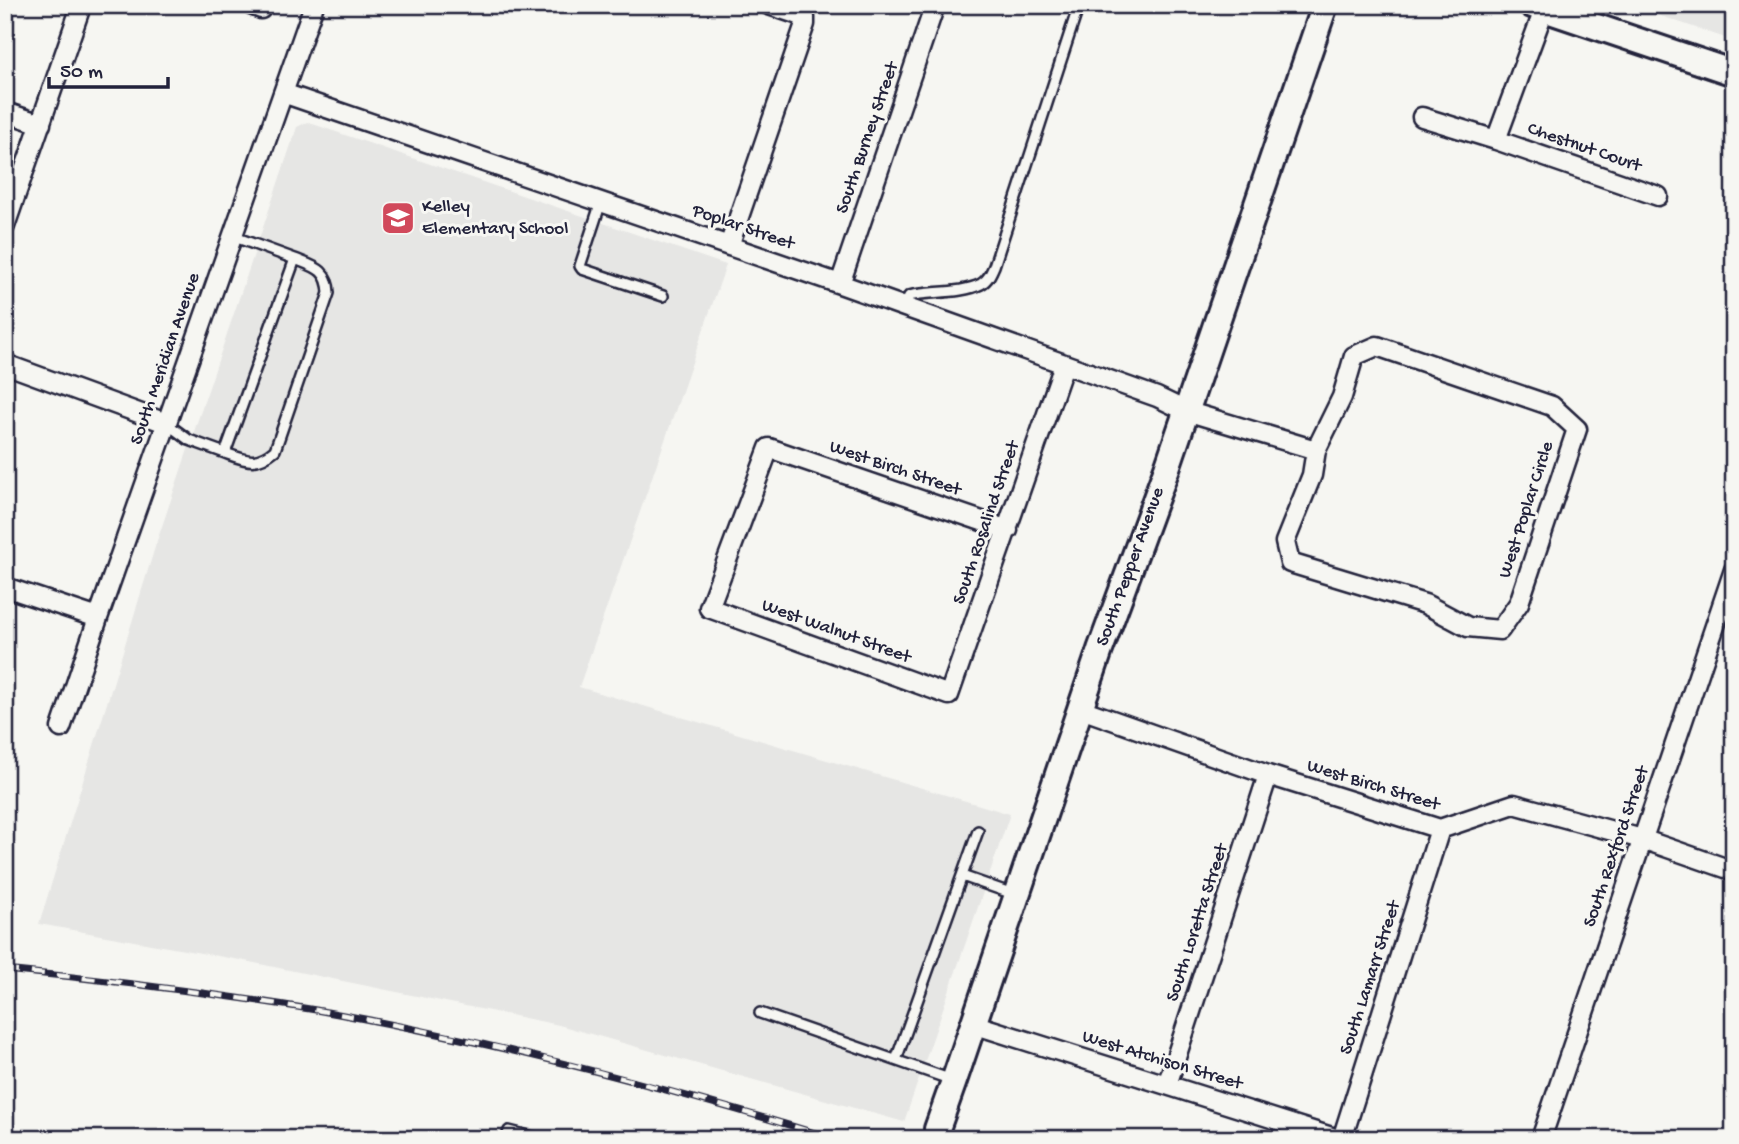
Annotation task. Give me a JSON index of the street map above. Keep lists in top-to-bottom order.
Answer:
{
  "streets": {
    "main road": ["South Pepper Avenue"],
    "street": [
      "South Burney Street",
      "Chestnut Court",
      "Poplar Street",
      "South Meridian Avenue",
      "West Birch Street",
      "West Poplar Circle",
      "South Rosalind Street",
      "West Walnut Street",
      "South Rexford Street",
      "South Loretta Street",
      "South Lamarr Street",
      "West Atchison Street"
    ]
  },
  "crossings": [
    ["South Burney Street", "Poplar Street"],
    ["Poplar Street", "South Meridian Avenue"],
    ["Poplar Street", "West Poplar Circle"],
    ["Poplar Street", "South Rosalind Street"],
    ["Poplar Street", "South Pepper Avenue"],
    ["West Birch Street", "South Rosalind Street"],
    ["West Birch Street", "South Pepper Avenue"],
    ["West Birch Street", "West Walnut Street"],
    ["West Birch Street", "South Rexford Street"],
    ["West Birch Street", "South Loretta Street"],
    ["West Birch Street", "South Lamarr Street"],
    ["South Rosalind Street", "West Walnut Street"],
    ["South Pepper Avenue", "West Atchison Street"],
    ["South Loretta Street", "West Atchison Street"],
    ["South Lamarr Street", "West Atchison Street"]
  ],
  "places": {
    "school or university": ["Kelley Elementary School"]
  },
  "scale_bar": "50 m"
}
